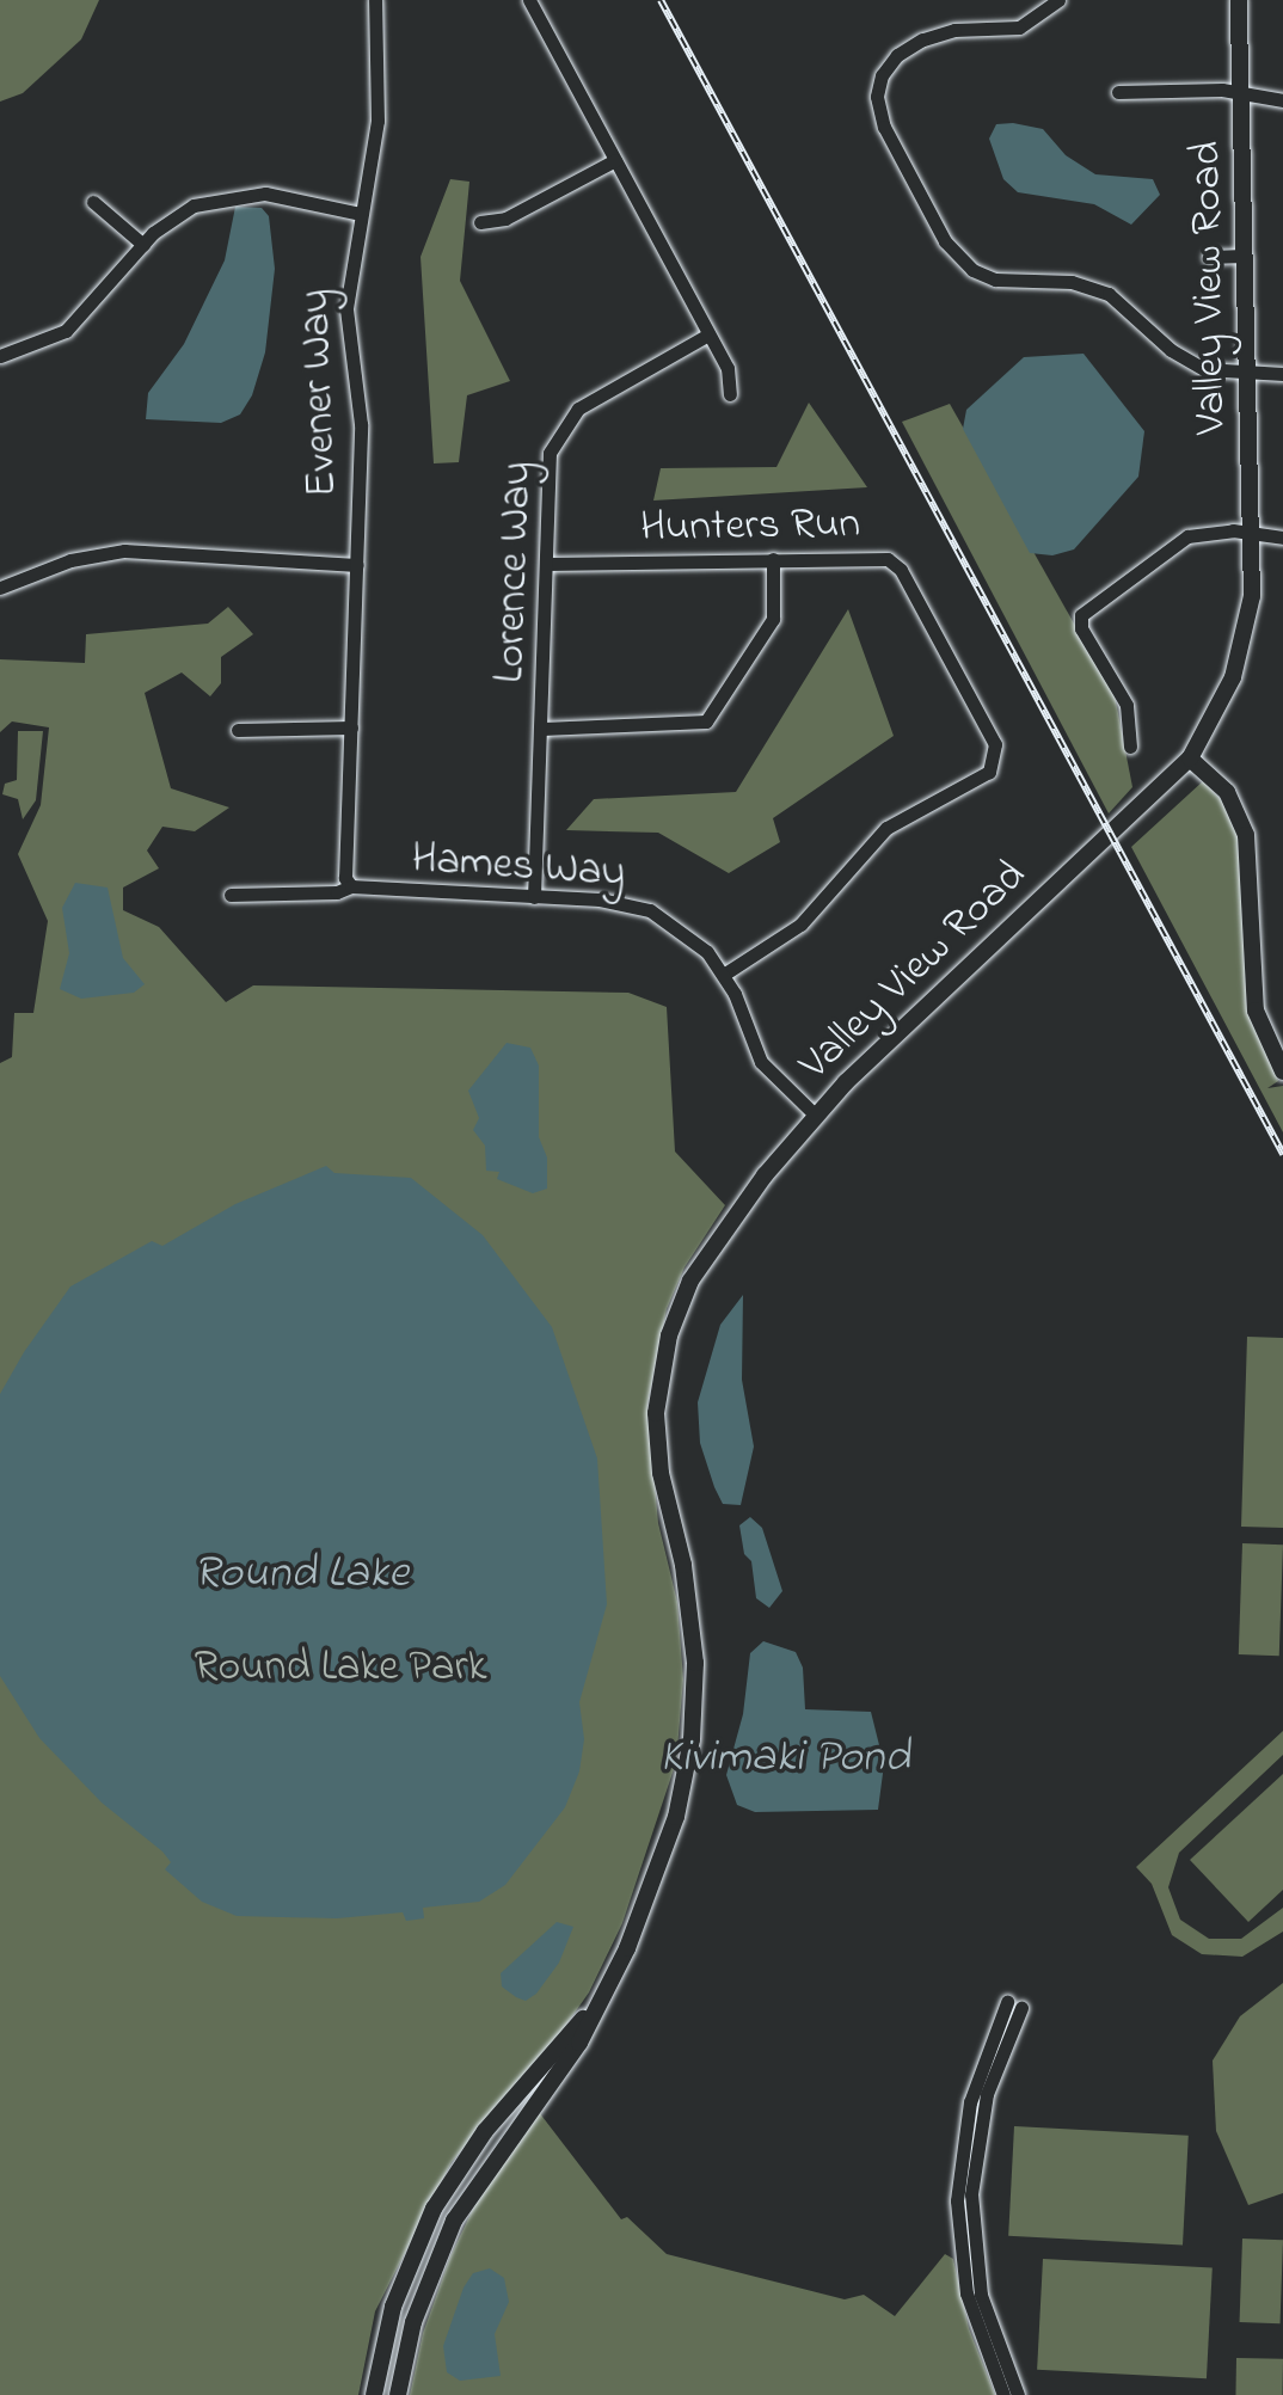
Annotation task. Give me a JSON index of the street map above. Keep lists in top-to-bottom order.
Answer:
{
  "streets": {
    "street": [
      "Valley View Road",
      "Evener Way",
      "Hunters Run",
      "Lorence Way",
      "Hames Way"
    ]
  },
  "crossings": [
    ["Valley View Road", "Hames Way"],
    ["Evener Way", "Hames Way"],
    ["Hunters Run", "Lorence Way"],
    ["Hunters Run", "Hames Way"],
    ["Lorence Way", "Hames Way"]
  ],
  "water": ["Round Lake", "Kivimaki Pond"],
  "parks": ["Round Lake Park"]
}
